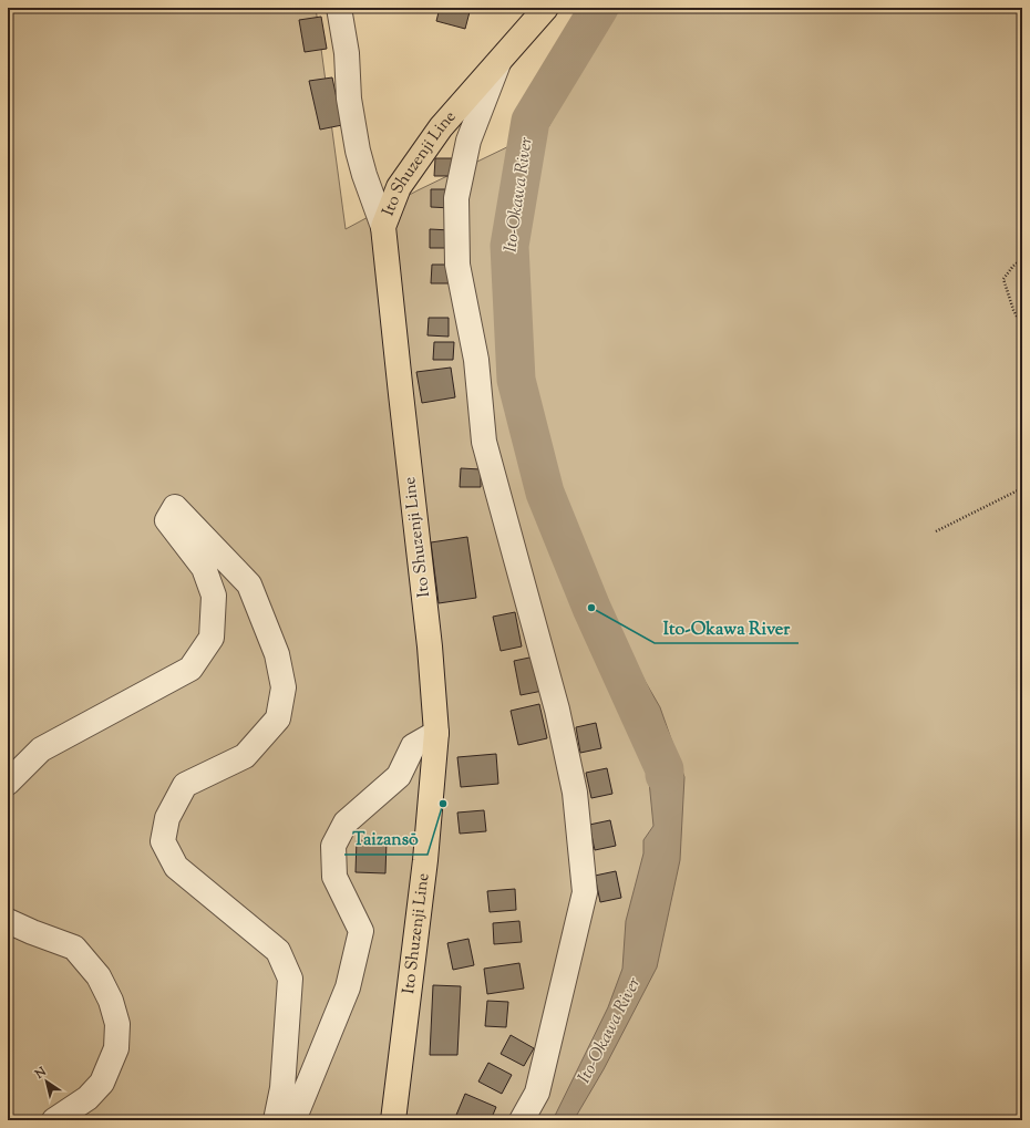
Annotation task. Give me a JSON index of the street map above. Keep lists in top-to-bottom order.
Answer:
{
  "streets": {
    "main road": ["Ito Shuzenji Line"]
  },
  "water": ["Ito-Okawa River"],
  "places": ["Ito-Okawa River", "Taizansō"],
  "north": "top left"
}
